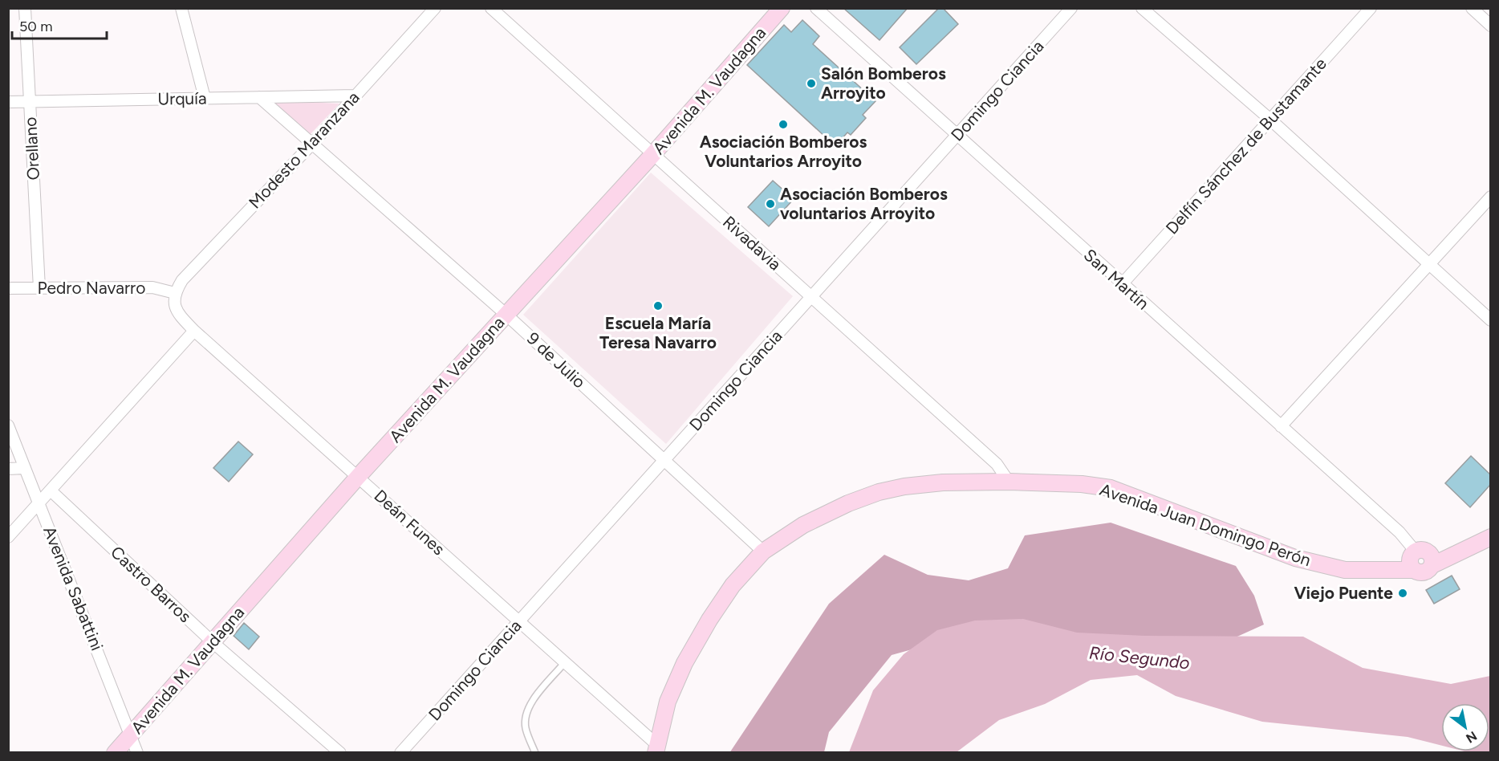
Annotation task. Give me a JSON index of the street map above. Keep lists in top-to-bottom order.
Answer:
{
  "streets": {
    "main road": ["Avenida M. Vaudagna", "Avenida Juan Domingo Perón"],
    "street": [
      "Domingo Ciancia",
      "Urquía",
      "Delfín Sánchez de Bustamante",
      "Orellano",
      "Modesto Maranzana",
      "Rivadavia",
      "San Martín",
      "Pedro Navarro",
      "9 de Julio",
      "Deán Funes",
      "Castro Barros",
      "Avenida Sabattini"
    ]
  },
  "crossings": [
    ["Avenida M. Vaudagna", "Rivadavia"],
    ["Avenida M. Vaudagna", "9 de Julio"],
    ["Avenida M. Vaudagna", "Deán Funes"],
    ["Avenida M. Vaudagna", "Castro Barros"],
    ["Avenida M. Vaudagna", "Avenida Sabattini"],
    ["Domingo Ciancia", "Rivadavia"],
    ["Domingo Ciancia", "San Martín"],
    ["Domingo Ciancia", "9 de Julio"],
    ["Domingo Ciancia", "Deán Funes"],
    ["Urquía", "Orellano"],
    ["Urquía", "Modesto Maranzana"],
    ["Urquía", "9 de Julio"],
    ["Delfín Sánchez de Bustamante", "San Martín"],
    ["Orellano", "Pedro Navarro"],
    ["Modesto Maranzana", "Pedro Navarro"],
    ["Modesto Maranzana", "9 de Julio"],
    ["Modesto Maranzana", "Deán Funes"],
    ["Rivadavia", "Avenida Juan Domingo Perón"],
    ["San Martín", "Avenida Juan Domingo Perón"],
    ["Pedro Navarro", "Deán Funes"],
    ["9 de Julio", "Avenida Juan Domingo Perón"],
    ["Deán Funes", "Avenida Juan Domingo Perón"]
  ],
  "water": ["Río Segundo"],
  "places": [
    "Salón Bomberos Arroyito",
    "Asociación Bomberos Voluntarios Arroyito",
    "Asociación Bomberos voluntarios Arroyito",
    "Escuela María Teresa Navarro",
    "Viejo Puente"
  ],
  "scale_bar": "50 m",
  "north": "bottom right"
}
